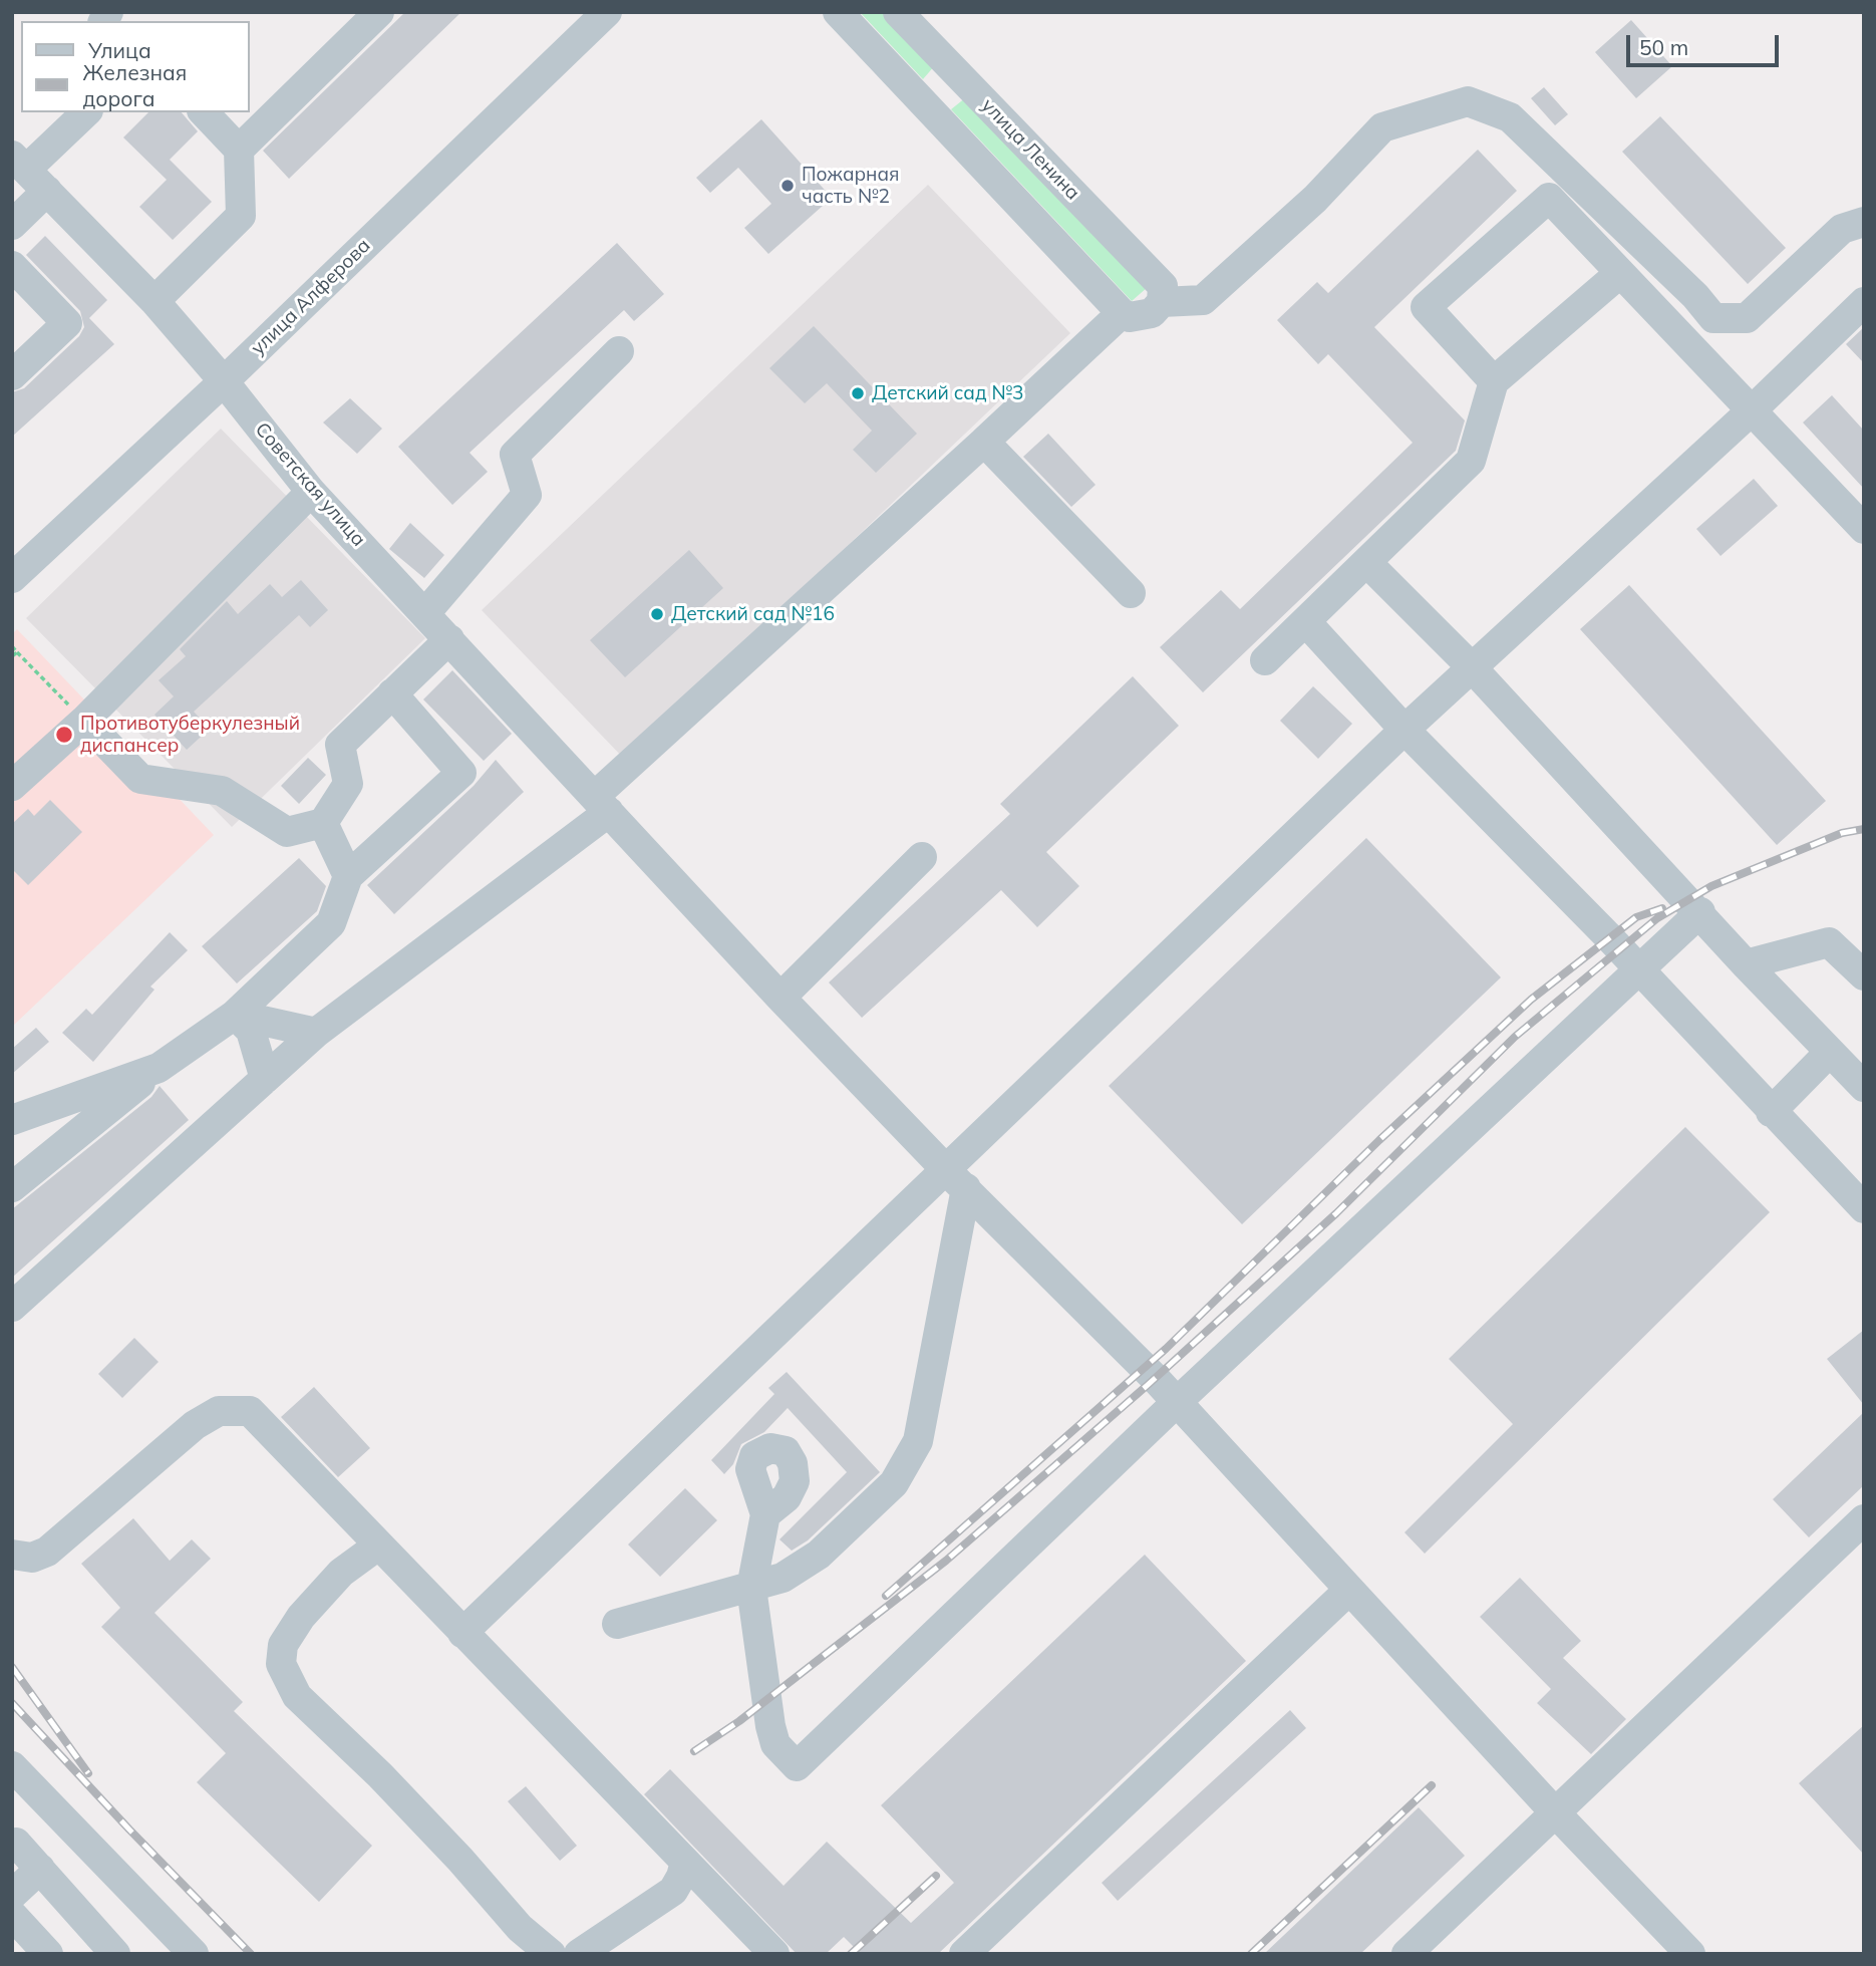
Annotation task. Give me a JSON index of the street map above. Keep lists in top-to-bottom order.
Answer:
{
  "streets": {
    "street": ["улица Ленина", "улица Алферова", "Советская улица"]
  },
  "crossings": [
    ["улица Алферова", "Советская улица"]
  ],
  "places": [
    "Пожарная часть №2",
    "Детский сад №3",
    "Детский сад №16",
    "Противотуберкулезный диспансер"
  ],
  "legend": ["Улица", "Железная дорога"],
  "scale_bar": "50 m"
}
